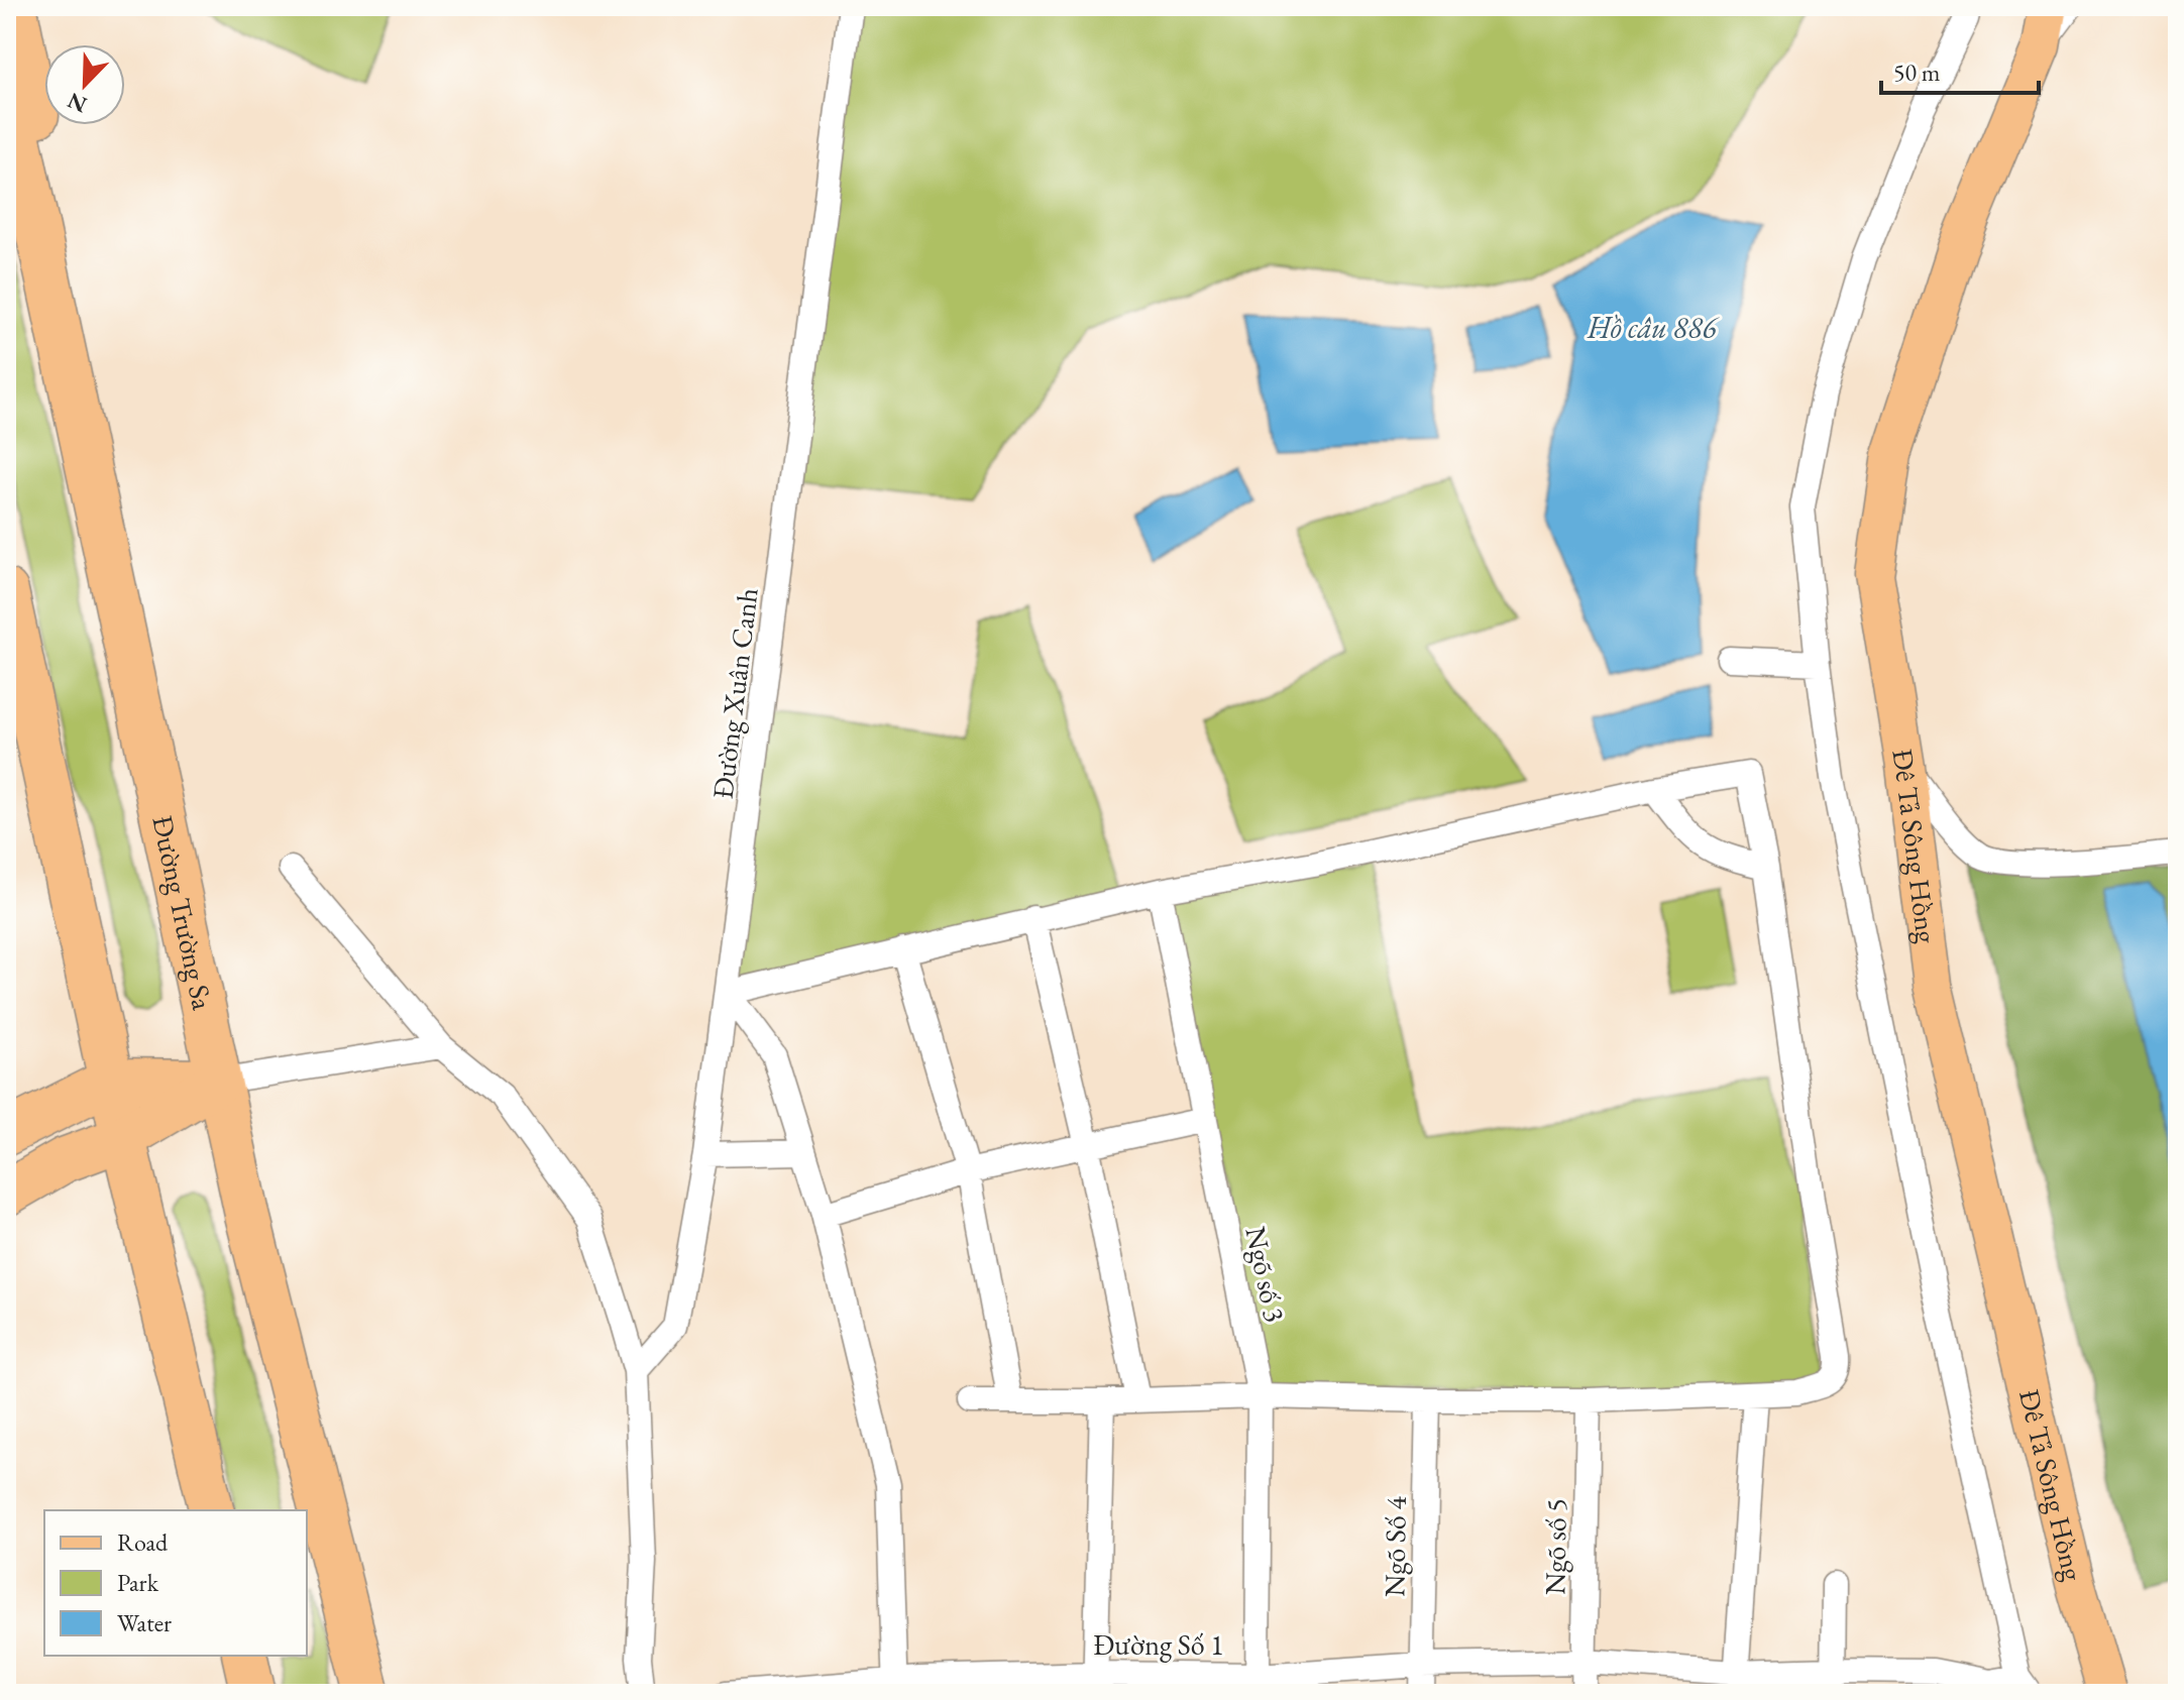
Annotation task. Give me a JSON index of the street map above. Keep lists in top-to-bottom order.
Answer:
{
  "streets": {
    "highway": ["Đường Trường Sa"],
    "main road": ["Đê Tả Sông Hồng"],
    "street": [
      "Đường Xuân Canh",
      "Ngõ số 3",
      "Ngõ Số 4",
      "Ngõ số 5",
      "Đường Số 1"
    ]
  },
  "crossings": [
    ["Ngõ số 3", "Đường Số 1"],
    ["Ngõ Số 4", "Đường Số 1"],
    ["Ngõ số 5", "Đường Số 1"]
  ],
  "water": ["Hồ câu 886"],
  "legend": ["Road", "Park", "Water"],
  "scale_bar": "50 m",
  "north": "bottom left"
}
